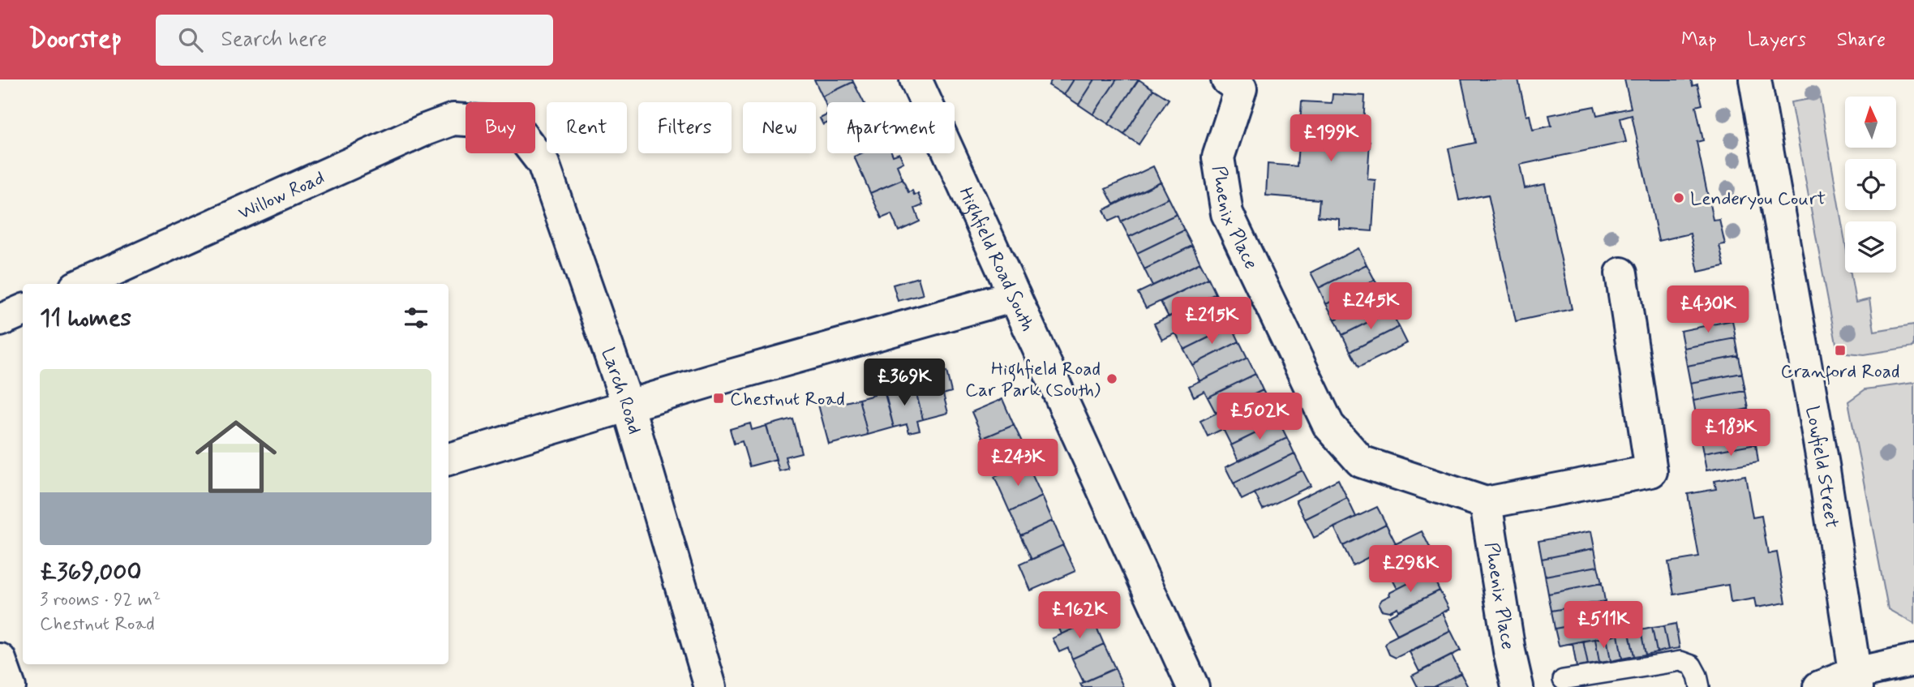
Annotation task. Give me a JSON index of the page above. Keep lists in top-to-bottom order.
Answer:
{
  "streets": {
    "street": [
      "Willow Road",
      "Phoenix Place",
      "Highfield Road South",
      "Larch Road",
      "Lowfield Street"
    ]
  },
  "places": {
    "other": ["Lenderyou Court", "Highfield Road Car Park (South)"],
    "transit": ["Cranford Road", "Chestnut Road"]
  },
  "north": "top",
  "page": {
    "header": "Doorstep",
    "search": "Search here",
    "nav": ["Map", "Layers", "Share"],
    "chip": [
      "Buy",
      "Rent",
      "Filters",
      "New",
      "Apartment"
    ],
    "price": [
      "£199K",
      "£245K",
      "£430K",
      "£215K",
      "£369K",
      "£502K",
      "£183K",
      "£243K",
      "£298K",
      "£162K",
      "£511K"
    ],
    "heading": "11 homes",
    "list": [
      {
        "name": "£369,000",
        "note": "3 rooms · 92 m² · Chestnut Road"
      }
    ]
  }
}
